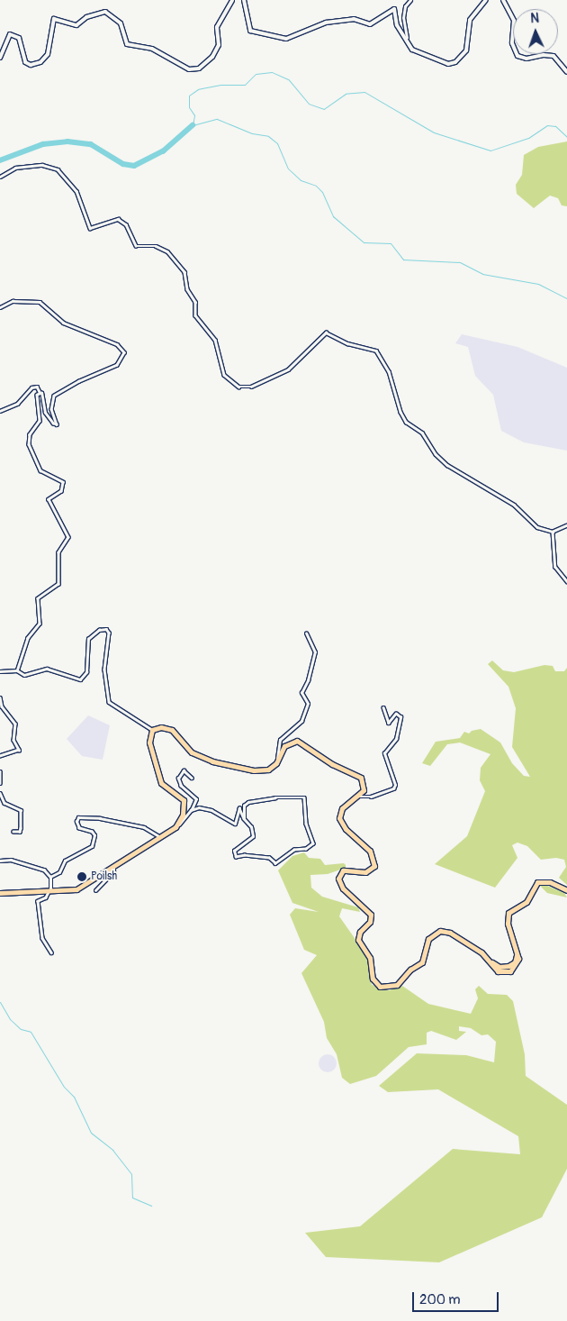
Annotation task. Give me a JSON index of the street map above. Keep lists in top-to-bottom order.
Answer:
{
  "places": ["Poilsh"],
  "scale_bar": "200 m",
  "north": "top"
}
